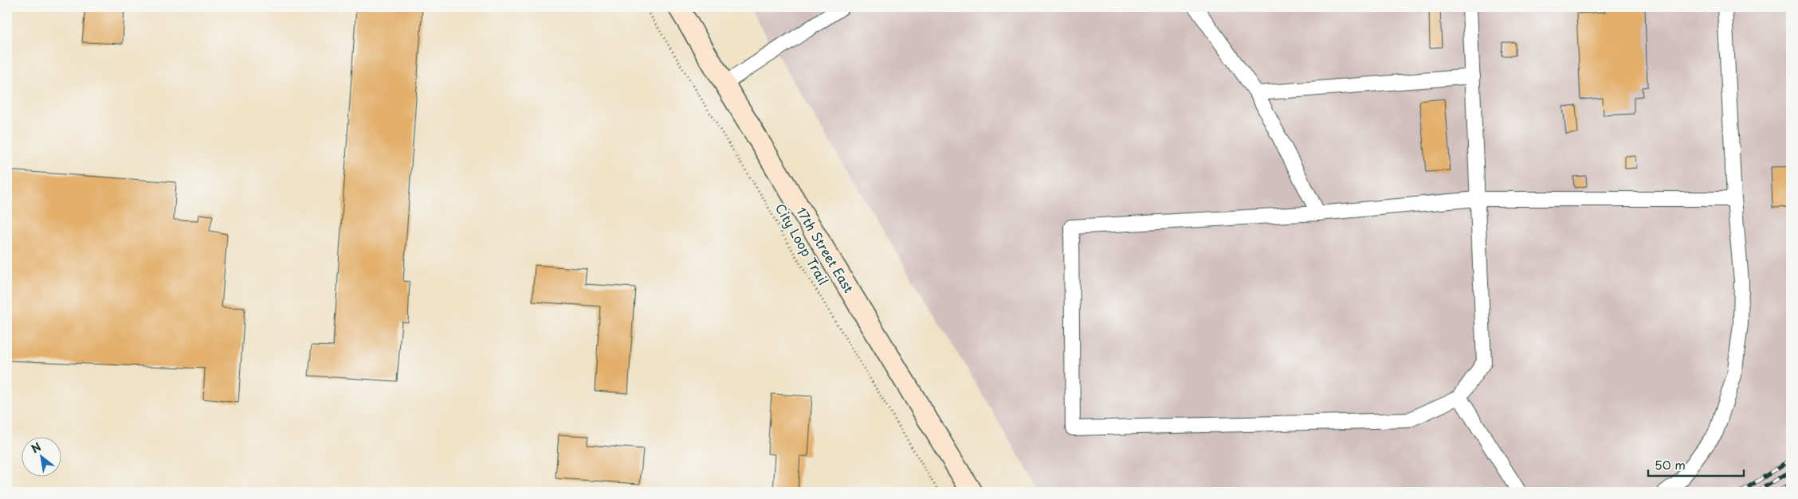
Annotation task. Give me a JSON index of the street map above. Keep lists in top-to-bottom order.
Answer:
{
  "streets": {
    "main road": ["17th Street East"],
    "path": ["City Loop Trail"]
  },
  "scale_bar": "50 m",
  "north": "top left"
}
